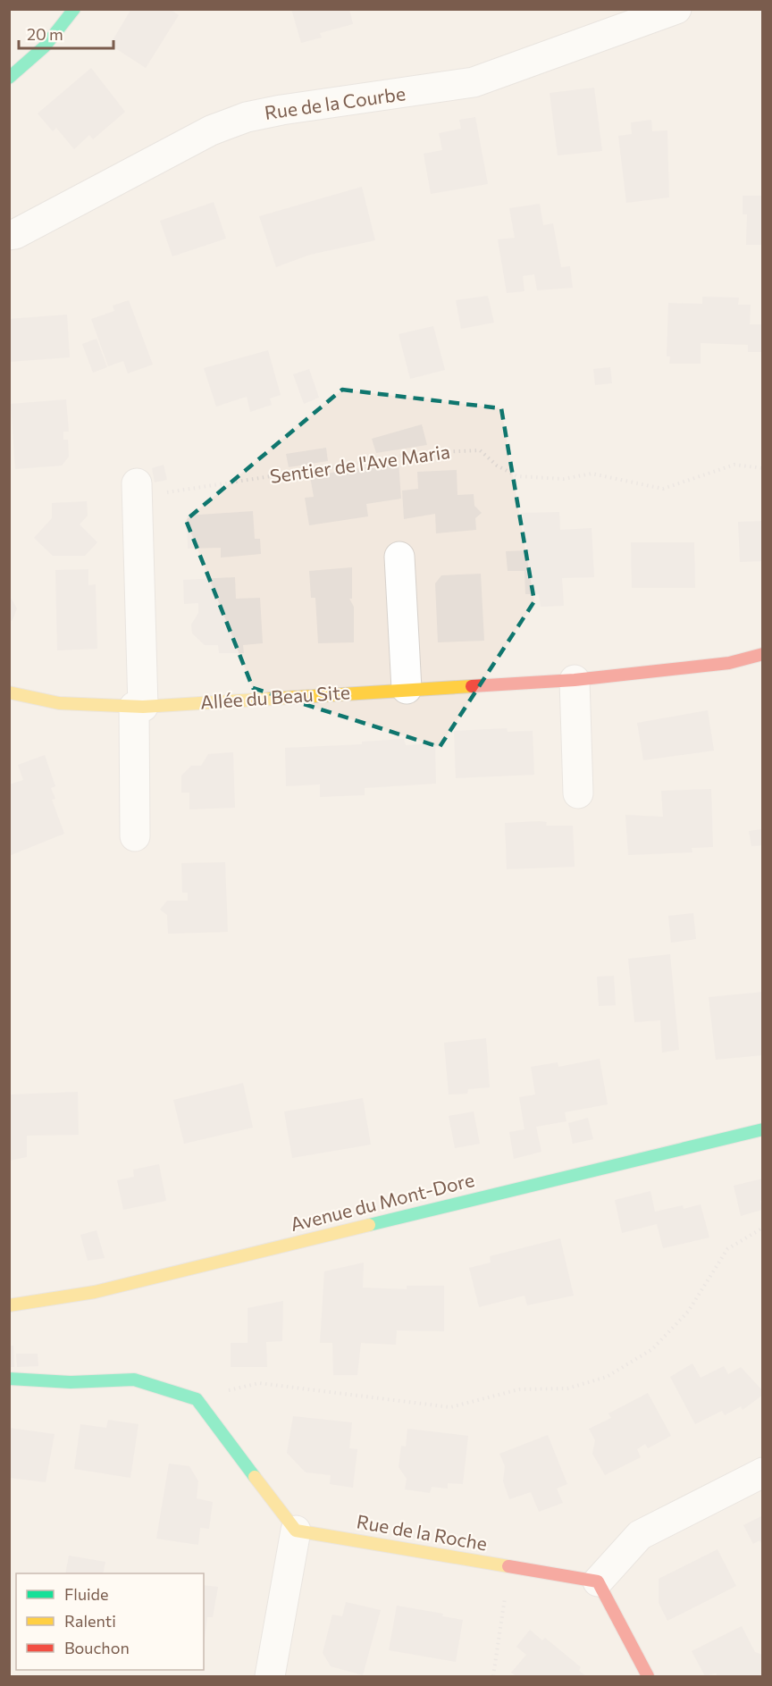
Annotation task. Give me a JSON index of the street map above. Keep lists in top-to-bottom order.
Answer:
{
  "streets": {
    "street": [
      "Rue de la Courbe",
      "Allée du Beau Site",
      "Avenue du Mont-Dore",
      "Rue de la Roche"
    ],
    "path": ["Sentier de l'Ave Maria"]
  },
  "legend": ["Fluide", "Ralenti", "Bouchon"],
  "scale_bar": "20 m"
}
